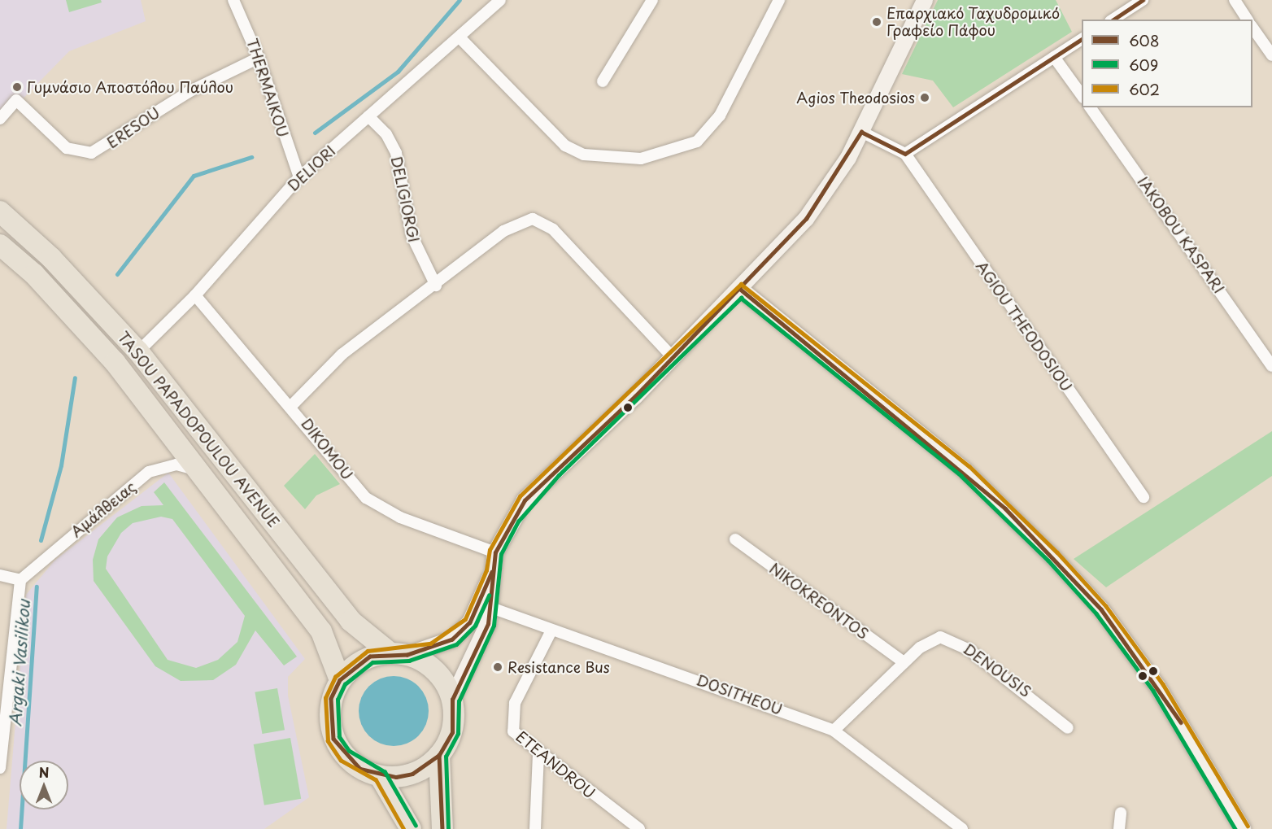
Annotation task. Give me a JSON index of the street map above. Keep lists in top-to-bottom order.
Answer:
{
  "streets": {
    "highway": ["TASOU PAPADOPOULOU AVENUE"],
    "street": [
      "THERMAIKOU",
      "ERESOU",
      "DELIORI",
      "DELIGIORGI",
      "IAKOBOU KASPARI",
      "AGIOU THEODOSIOU",
      "DIKOMOU",
      "Αμάλθειας",
      "NIKOKREONTOS",
      "DENOUSIS",
      "DOSITHEOU",
      "ETEANDROU"
    ]
  },
  "crossings": [
    ["THERMAIKOU", "ERESOU"],
    ["THERMAIKOU", "DELIORI"],
    ["DELIORI", "DELIGIORGI"],
    ["DELIORI", "TASOU PAPADOPOULOU AVENUE"],
    ["DELIORI", "DIKOMOU"],
    ["TASOU PAPADOPOULOU AVENUE", "Αμάλθειας"],
    ["NIKOKREONTOS", "DENOUSIS"],
    ["DENOUSIS", "DOSITHEOU"],
    ["DOSITHEOU", "ETEANDROU"]
  ],
  "water": ["Argaki Vasilikou"],
  "places": [
    "Επαρχιακό Ταχυδρομικό Γραφείο Πάφου",
    "Γυμνάσιο Αποστόλου Παύλου",
    "Agios Theodosios",
    "Resistance Bus"
  ],
  "lines": ["transit line 608", "transit line 602", "transit line 609"],
  "legend": ["608", "609", "602"],
  "north": "top"
}
